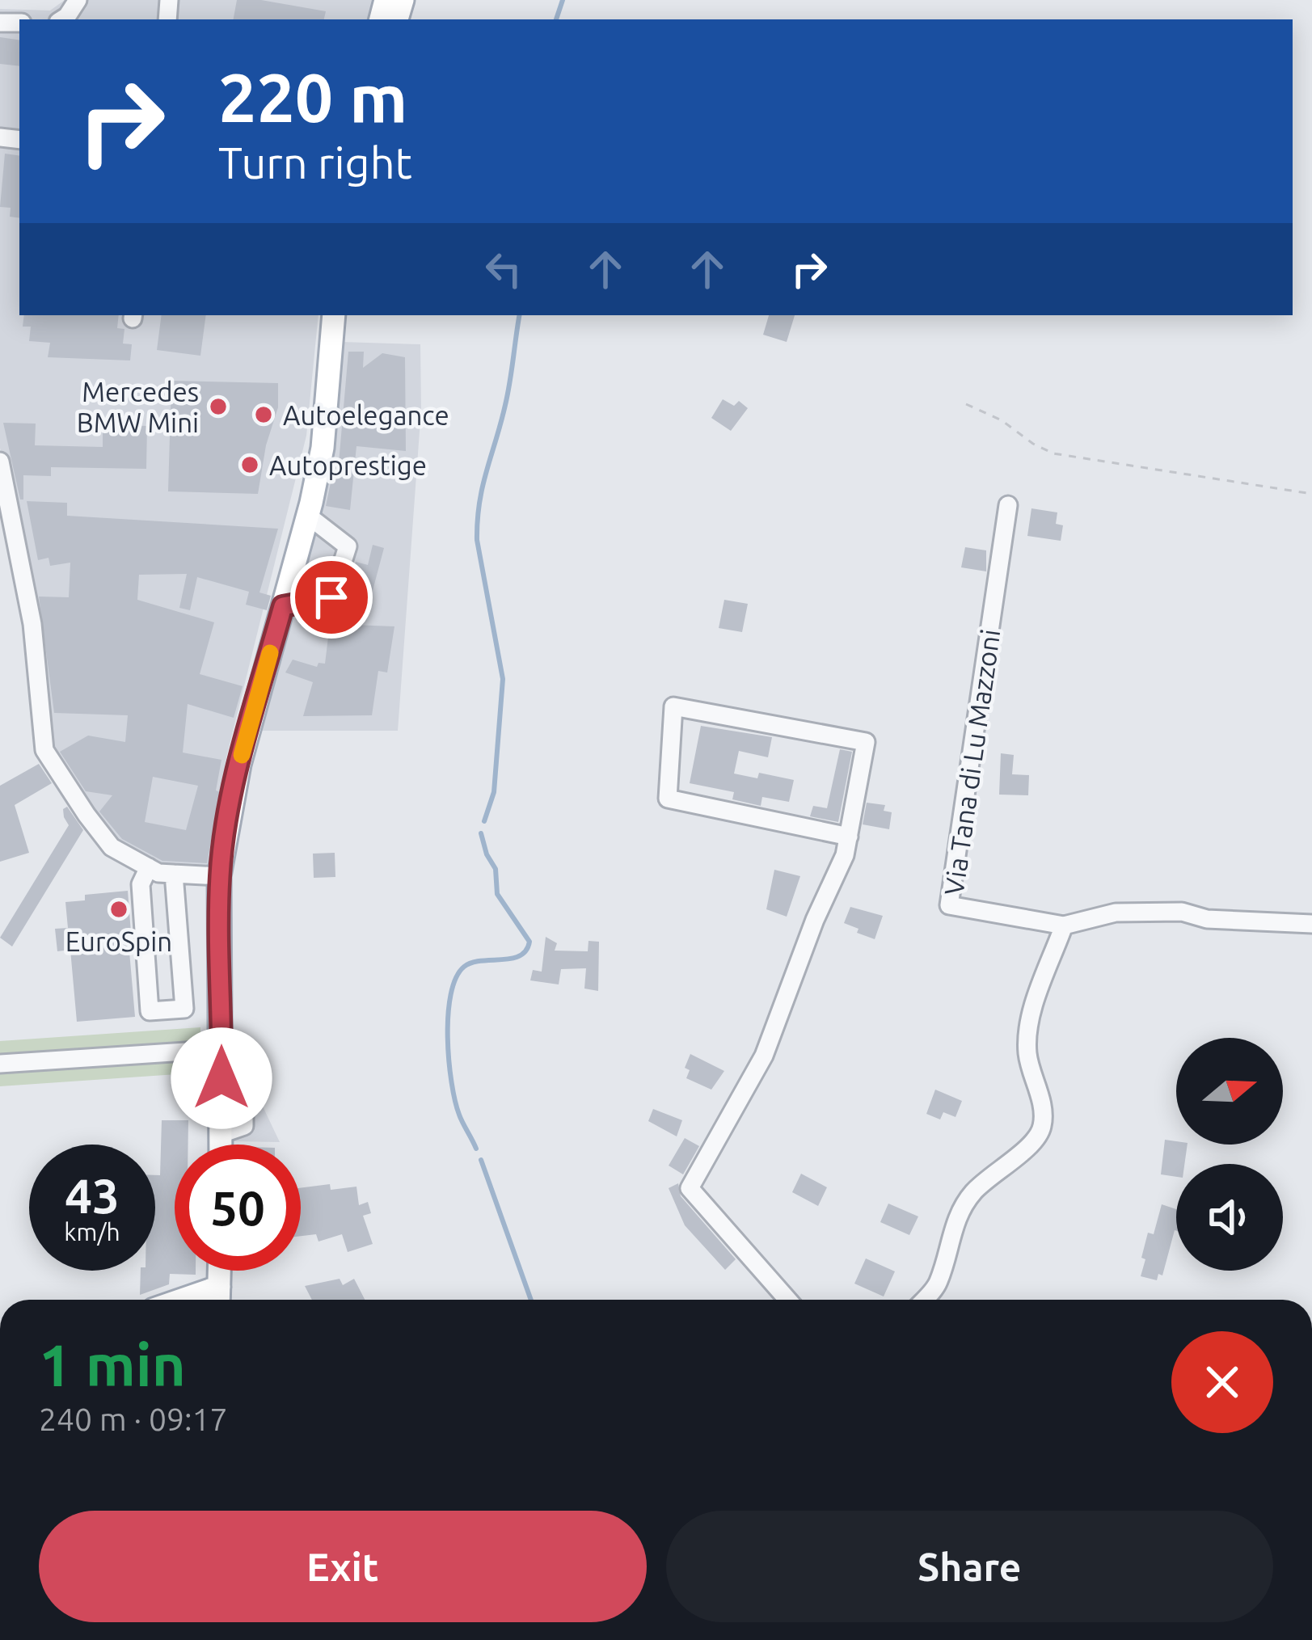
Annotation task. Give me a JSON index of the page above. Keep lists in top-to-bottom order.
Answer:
{
  "streets": {
    "street": ["Via Tana di Lu Mazzoni"]
  },
  "places": [
    "Mercedes BMW Mini",
    "Autoelegance",
    "Autoprestige",
    "EuroSpin"
  ],
  "north": "right",
  "page": {
    "turn": ["220 m", "Turn right"],
    "speed": "43 km/h",
    "limit": "50",
    "heading": ["1 min", "240 m · 09:17"],
    "buttons": ["Exit", "Share"]
  }
}
